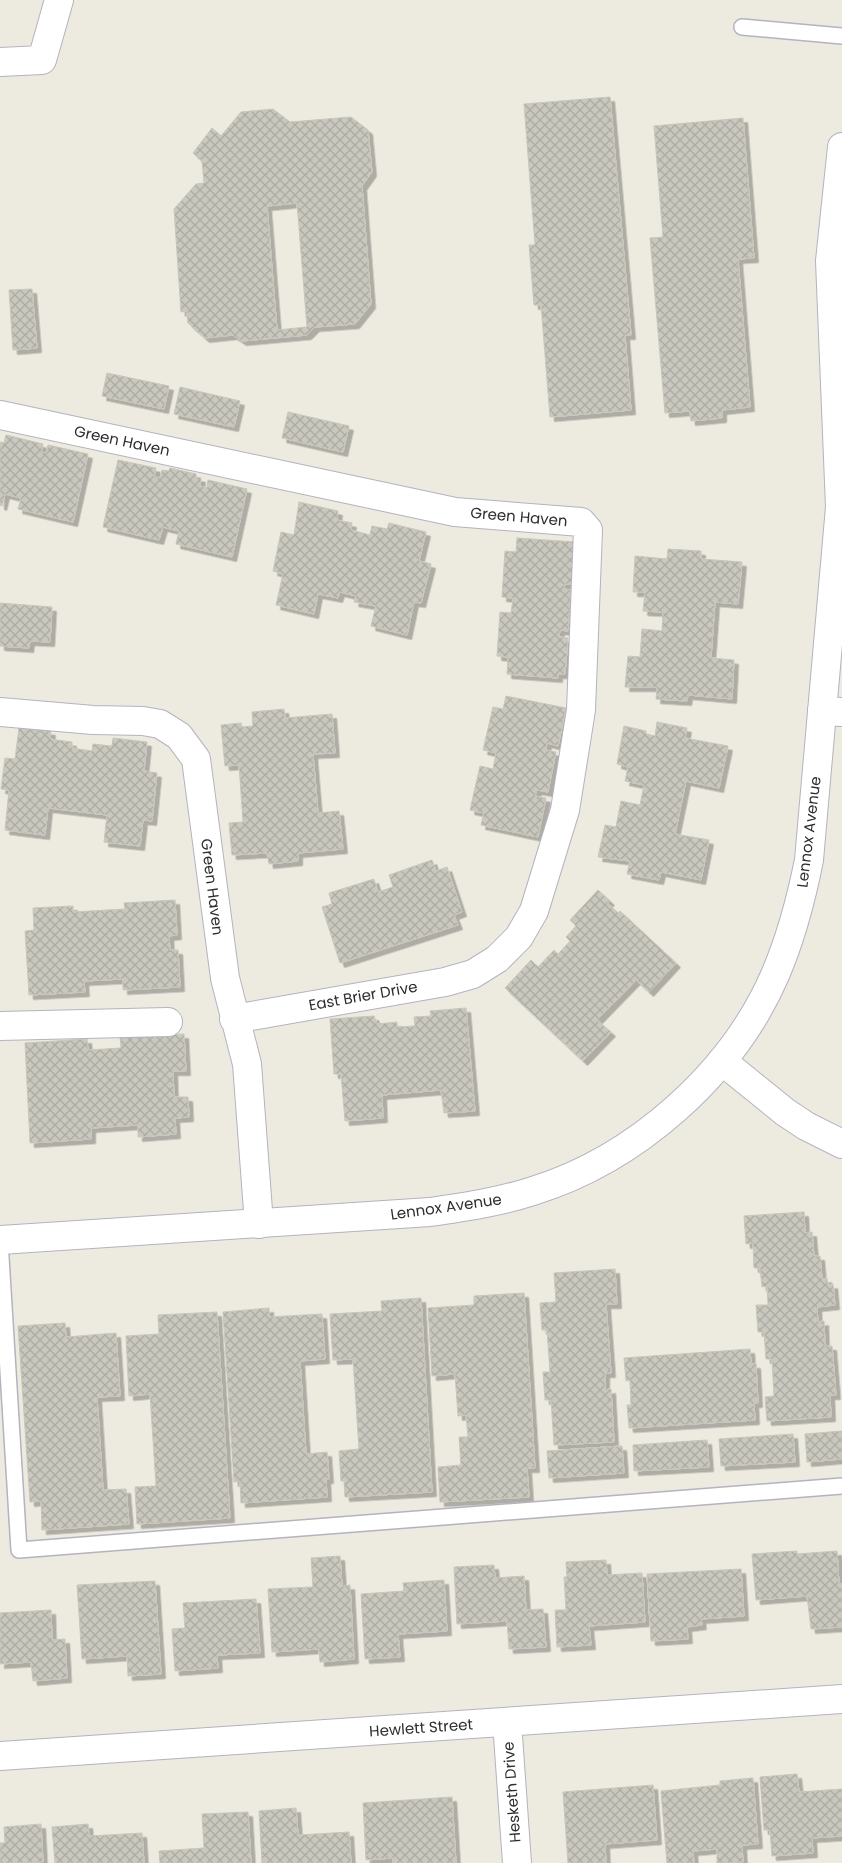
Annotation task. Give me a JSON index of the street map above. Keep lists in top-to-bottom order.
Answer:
{
  "streets": {
    "street": [
      "Green Haven",
      "Lennox Avenue",
      "East Brier Drive",
      "Hewlett Street",
      "Hesketh Drive"
    ]
  },
  "crossings": [
    ["Green Haven", "Lennox Avenue"],
    ["Green Haven", "East Brier Drive"],
    ["Hewlett Street", "Hesketh Drive"]
  ]
}
